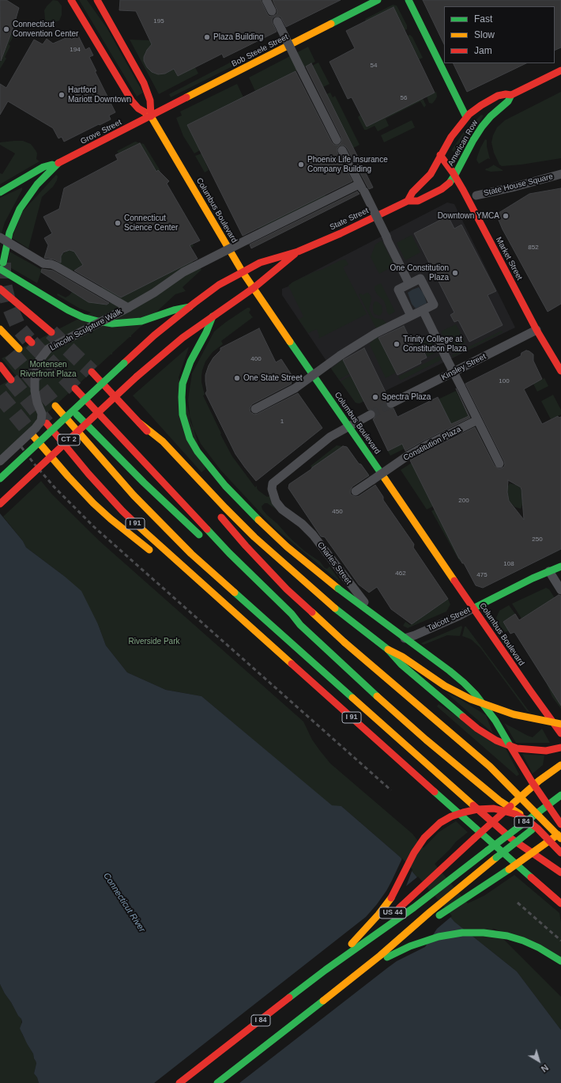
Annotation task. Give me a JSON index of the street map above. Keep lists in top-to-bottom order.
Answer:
{
  "streets": {
    "main road": [
      "Bob Steele Street",
      "Grove Street",
      "American Row",
      "Columbus Boulevard",
      "State Street",
      "Market Street",
      "CT 2",
      "I 91",
      "Talcott Street",
      "I 84",
      "US 44"
    ],
    "street": [
      "State House Square",
      "Lincoln Sculpture Walk",
      "Kinsley Street",
      "Constitution Plaza",
      "Charles Street"
    ]
  },
  "crossings": [
    ["Bob Steele Street", "Grove Street"],
    ["Bob Steele Street", "Columbus Boulevard"],
    ["Grove Street", "Columbus Boulevard"],
    ["American Row", "State Street"],
    ["American Row", "Market Street"],
    ["Columbus Boulevard", "State Street"],
    ["Columbus Boulevard", "CT 2"],
    ["Columbus Boulevard", "Charles Street"],
    ["Columbus Boulevard", "Talcott Street"],
    ["State Street", "Market Street"],
    ["State Street", "CT 2"],
    ["Market Street", "Kinsley Street"],
    ["Charles Street", "Talcott Street"],
    ["I 84", "US 44"]
  ],
  "water": ["Connecticut River"],
  "parks": ["Mortensen Riverfront Plaza", "Riverside Park"],
  "places": [
    "Connecticut Convention Center",
    "Plaza Building",
    "Hartford Mariott Downtown",
    "Phoenix Life Insurance Company Building",
    "Downtown YMCA",
    "Connecticut Science Center",
    "One Constitution Plaza",
    "Trinity College at Constitution Plaza",
    "One State Street",
    "Spectra Plaza"
  ],
  "house_numbers": [
    "195",
    "194",
    "54",
    "56",
    "852",
    "400",
    "100",
    "1",
    "200",
    "450",
    "250",
    "108",
    "462",
    "475"
  ],
  "legend": ["Fast", "Slow", "Jam"],
  "north": "bottom right"
}
